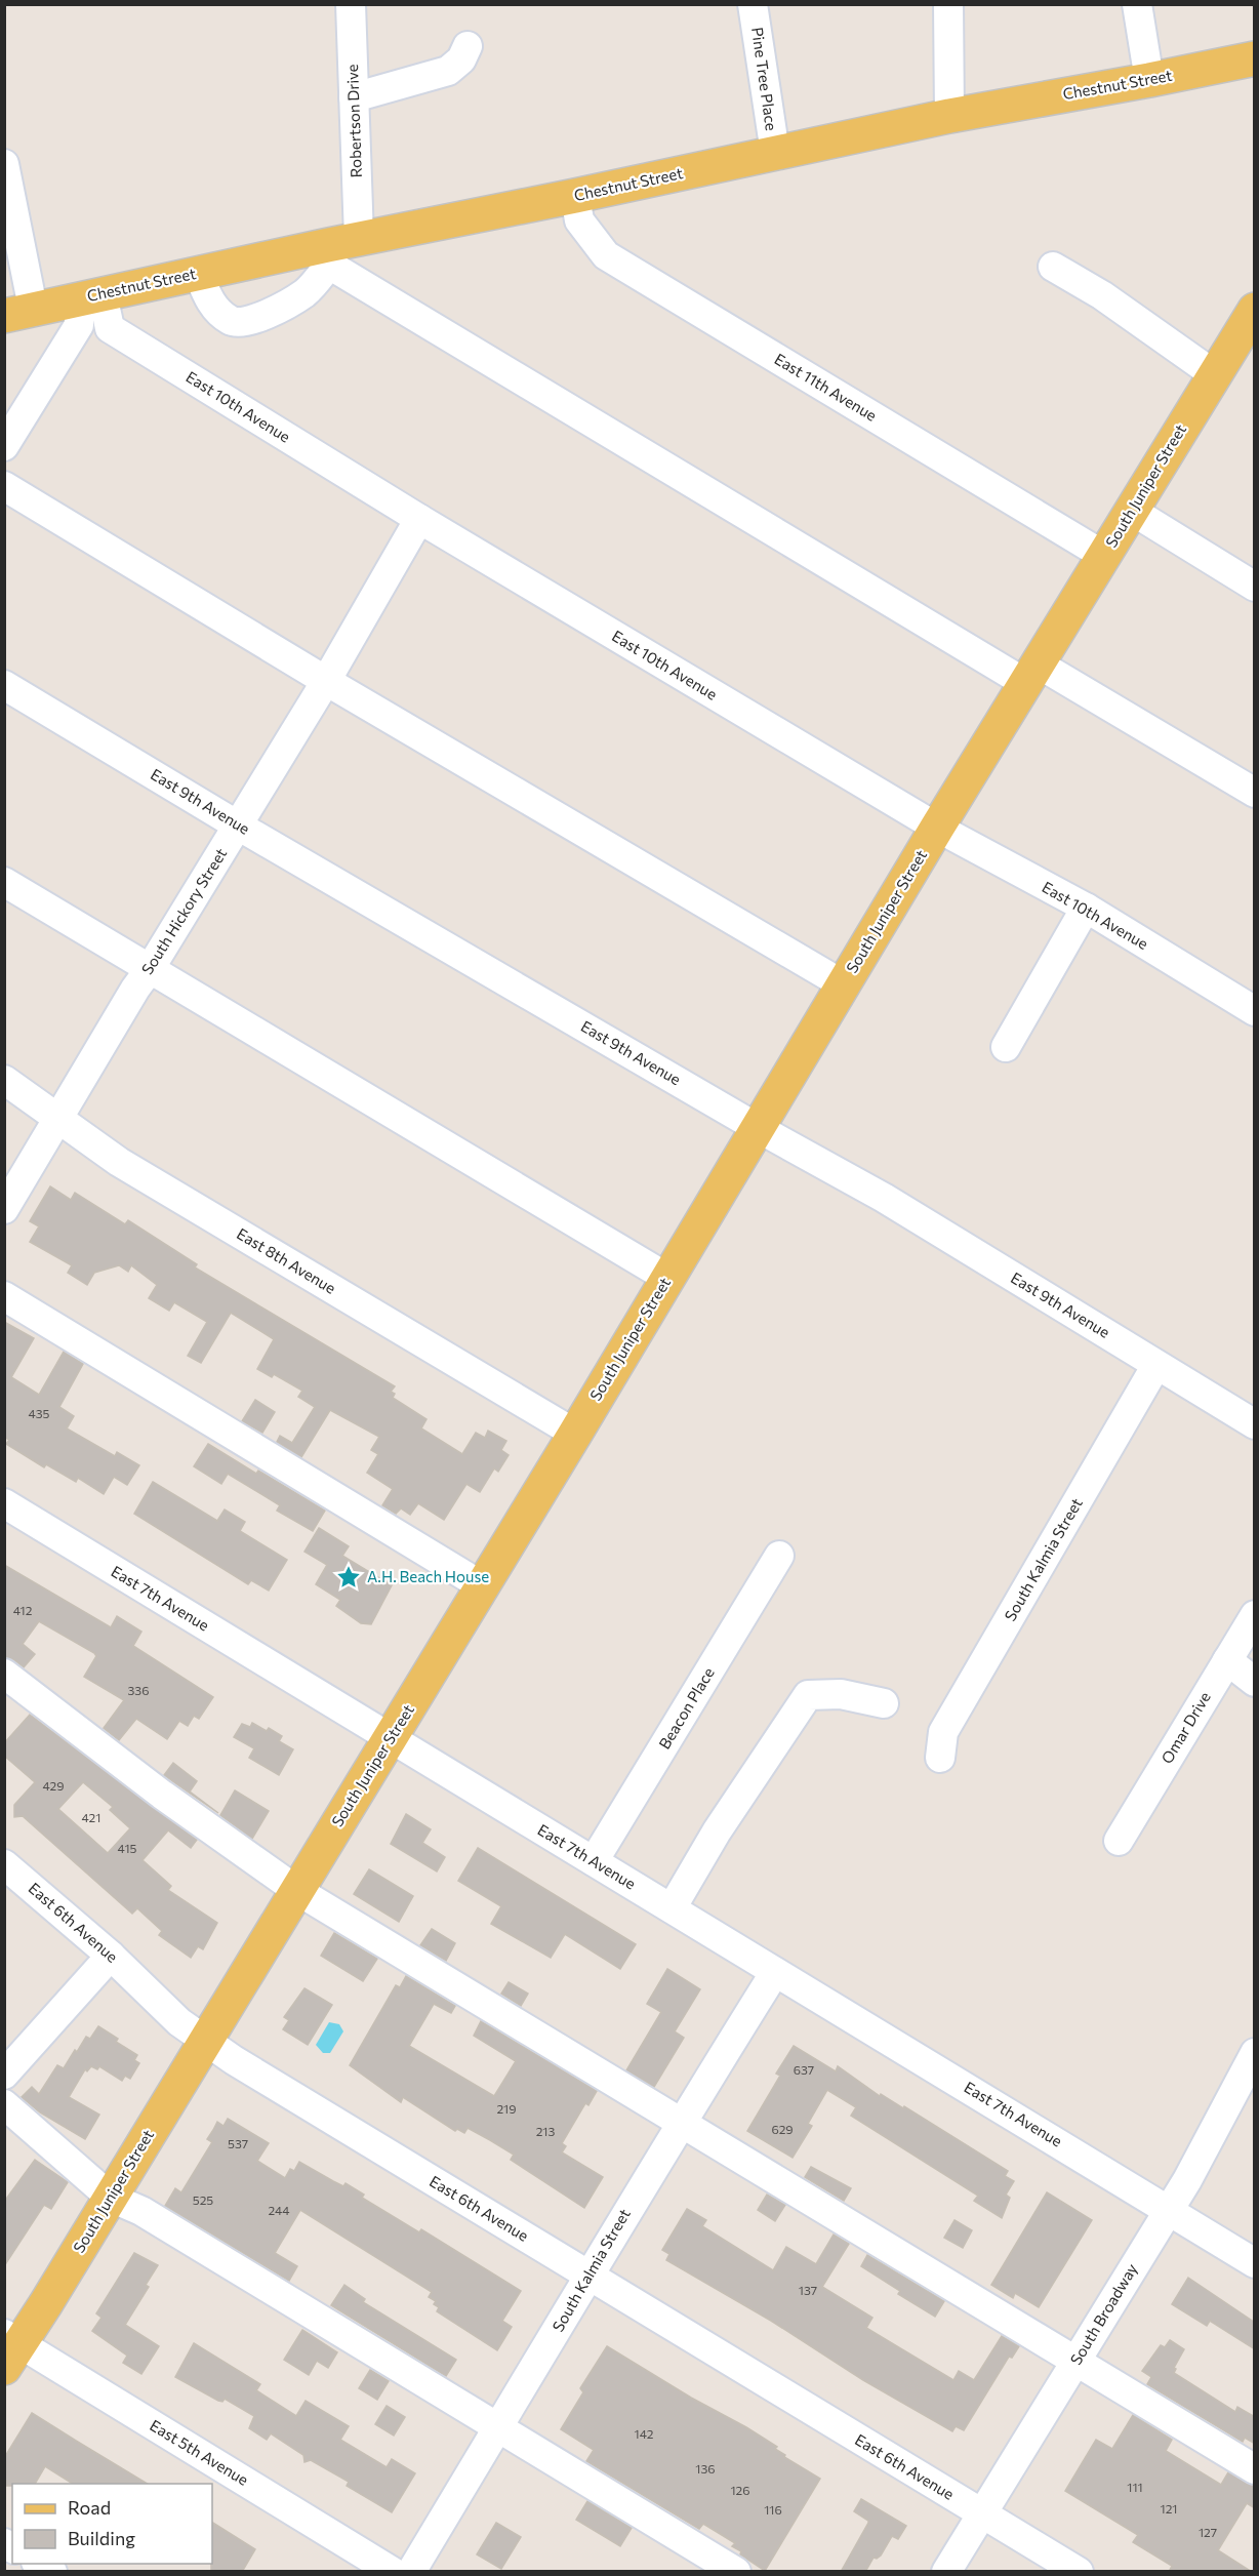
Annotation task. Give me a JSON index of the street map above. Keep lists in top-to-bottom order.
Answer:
{
  "streets": {
    "main road": ["Chestnut Street", "South Juniper Street"],
    "street": [
      "Pine Tree Place",
      "Robertson Drive",
      "East 11th Avenue",
      "East 10th Avenue",
      "East 9th Avenue",
      "South Hickory Street",
      "East 8th Avenue",
      "South Kalmia Street",
      "East 7th Avenue",
      "Beacon Place",
      "Omar Drive",
      "East 6th Avenue",
      "South Broadway",
      "East 5th Avenue"
    ]
  },
  "crossings": [
    ["Pine Tree Place", "Chestnut Street"],
    ["Chestnut Street", "Robertson Drive"],
    ["Chestnut Street", "East 11th Avenue"],
    ["Chestnut Street", "East 10th Avenue"],
    ["East 11th Avenue", "South Juniper Street"],
    ["East 10th Avenue", "South Juniper Street"],
    ["East 10th Avenue", "South Hickory Street"],
    ["South Juniper Street", "East 9th Avenue"],
    ["South Juniper Street", "East 8th Avenue"],
    ["South Juniper Street", "East 7th Avenue"],
    ["South Juniper Street", "East 6th Avenue"],
    ["South Juniper Street", "East 5th Avenue"],
    ["East 9th Avenue", "South Hickory Street"],
    ["East 9th Avenue", "South Kalmia Street"],
    ["South Hickory Street", "East 8th Avenue"],
    ["South Kalmia Street", "East 7th Avenue"],
    ["South Kalmia Street", "East 6th Avenue"],
    ["East 7th Avenue", "Beacon Place"],
    ["East 7th Avenue", "South Broadway"],
    ["East 6th Avenue", "South Broadway"]
  ],
  "places": {
    "place": ["A.H. Beach House"]
  },
  "house_numbers": [
    "435",
    "412",
    "336",
    "429",
    "421",
    "415",
    "637",
    "219",
    "629",
    "213",
    "537",
    "525",
    "244",
    "137",
    "142",
    "136",
    "111",
    "126",
    "121",
    "116",
    "127"
  ],
  "legend": ["Road", "Building"]
}
